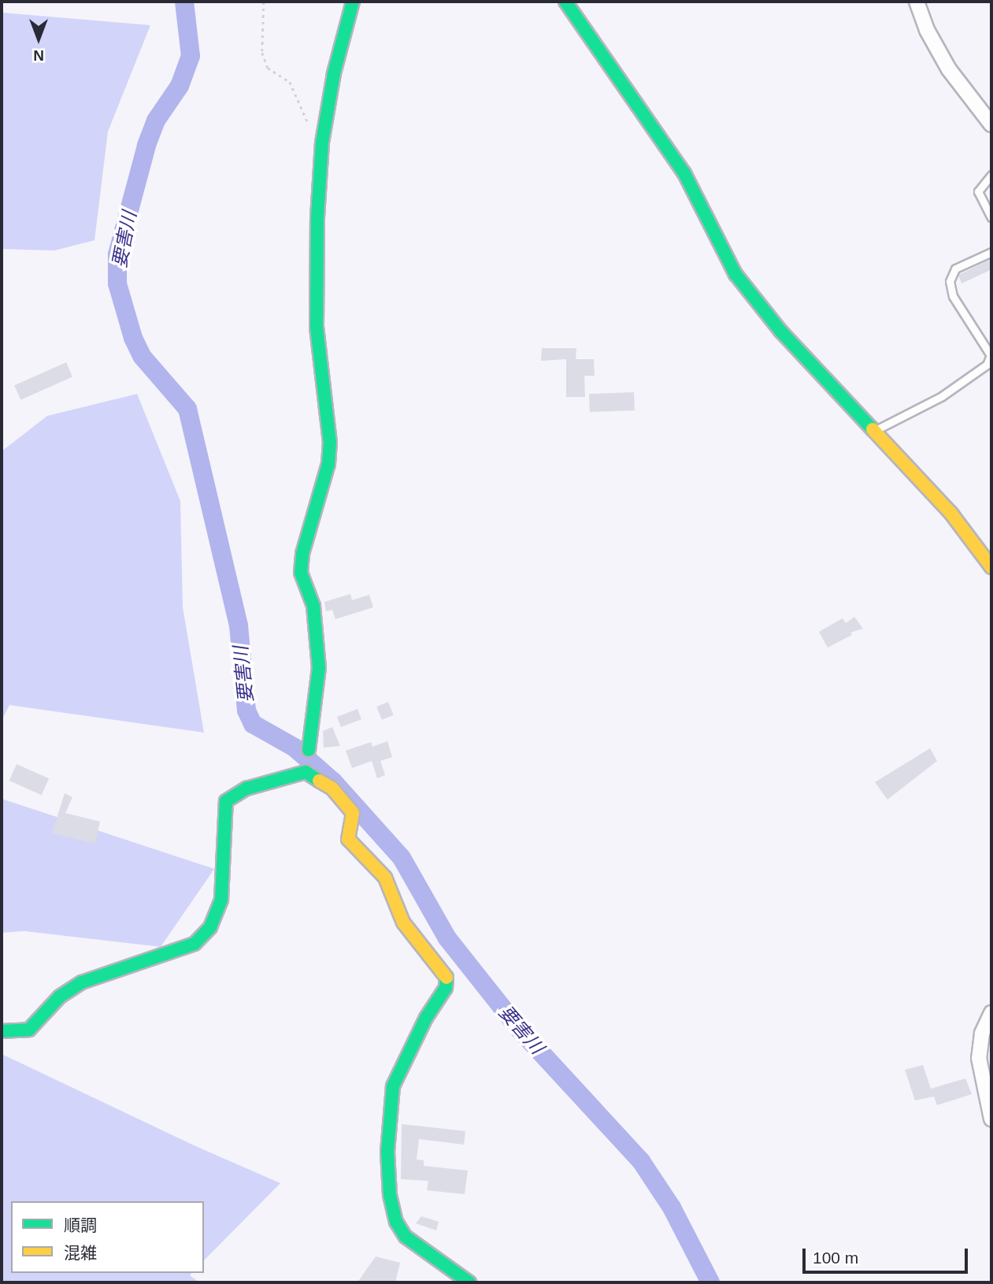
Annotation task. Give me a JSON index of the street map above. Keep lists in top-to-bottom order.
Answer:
{
  "water": ["要害川"],
  "legend": ["順調", "混雑"],
  "scale_bar": "100 m",
  "north": "bottom"
}
